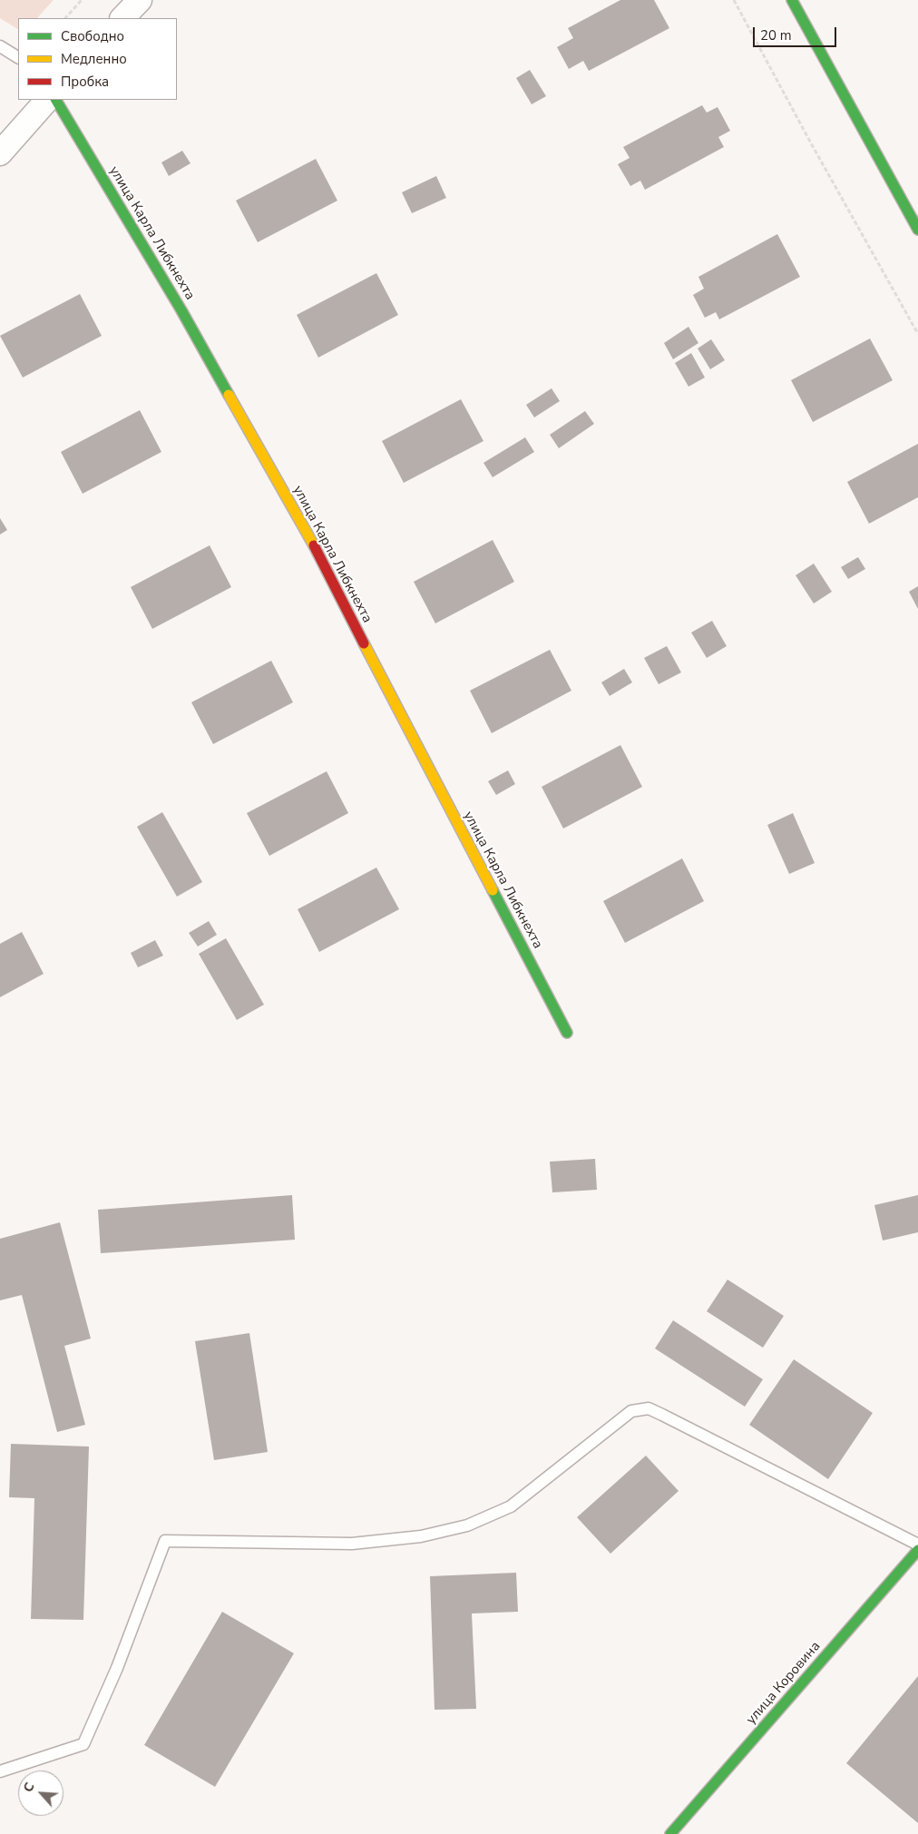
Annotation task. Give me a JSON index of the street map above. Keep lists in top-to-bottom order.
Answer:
{
  "streets": {
    "street": ["улица Карла Либкнехта", "улица Коровина"]
  },
  "legend": ["Свободно", "Медленно", "Пробка"],
  "scale_bar": "20 m",
  "north": "top left"
}
